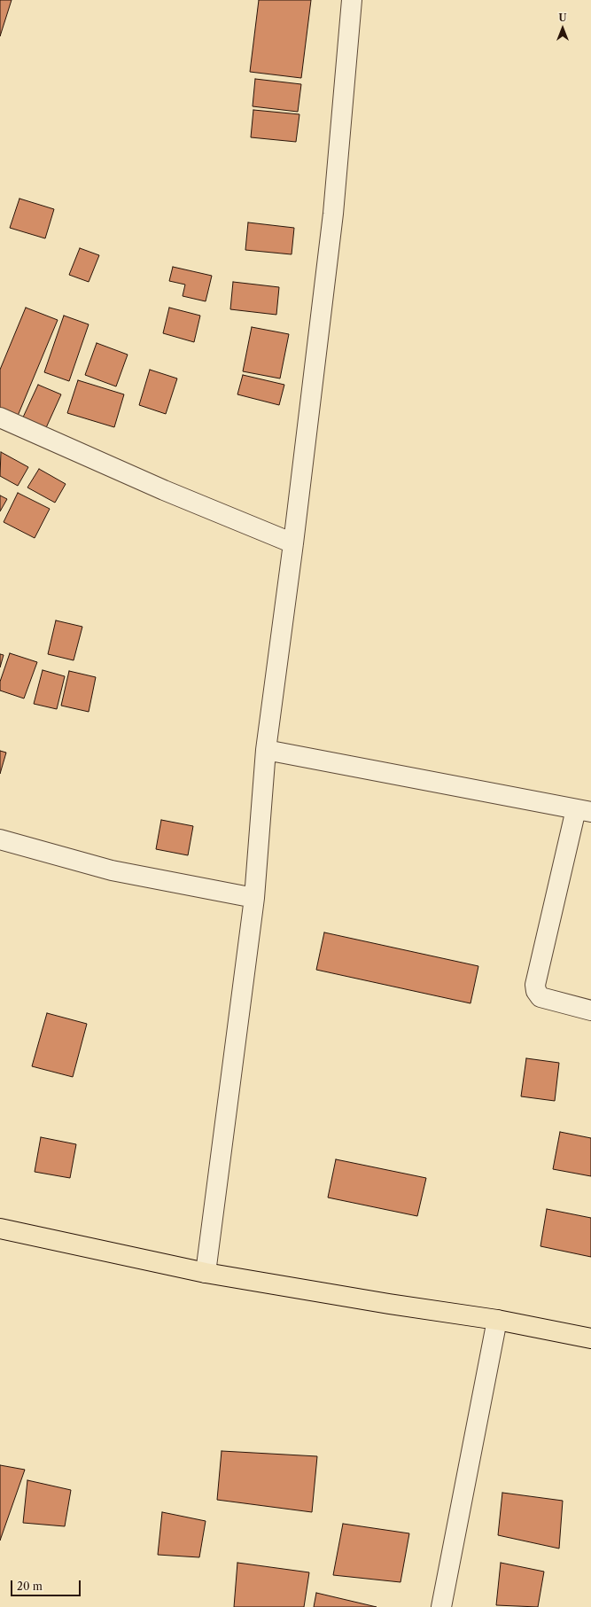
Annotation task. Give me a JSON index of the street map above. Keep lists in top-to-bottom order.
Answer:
{
  "scale_bar": "20 m",
  "north": "top"
}
